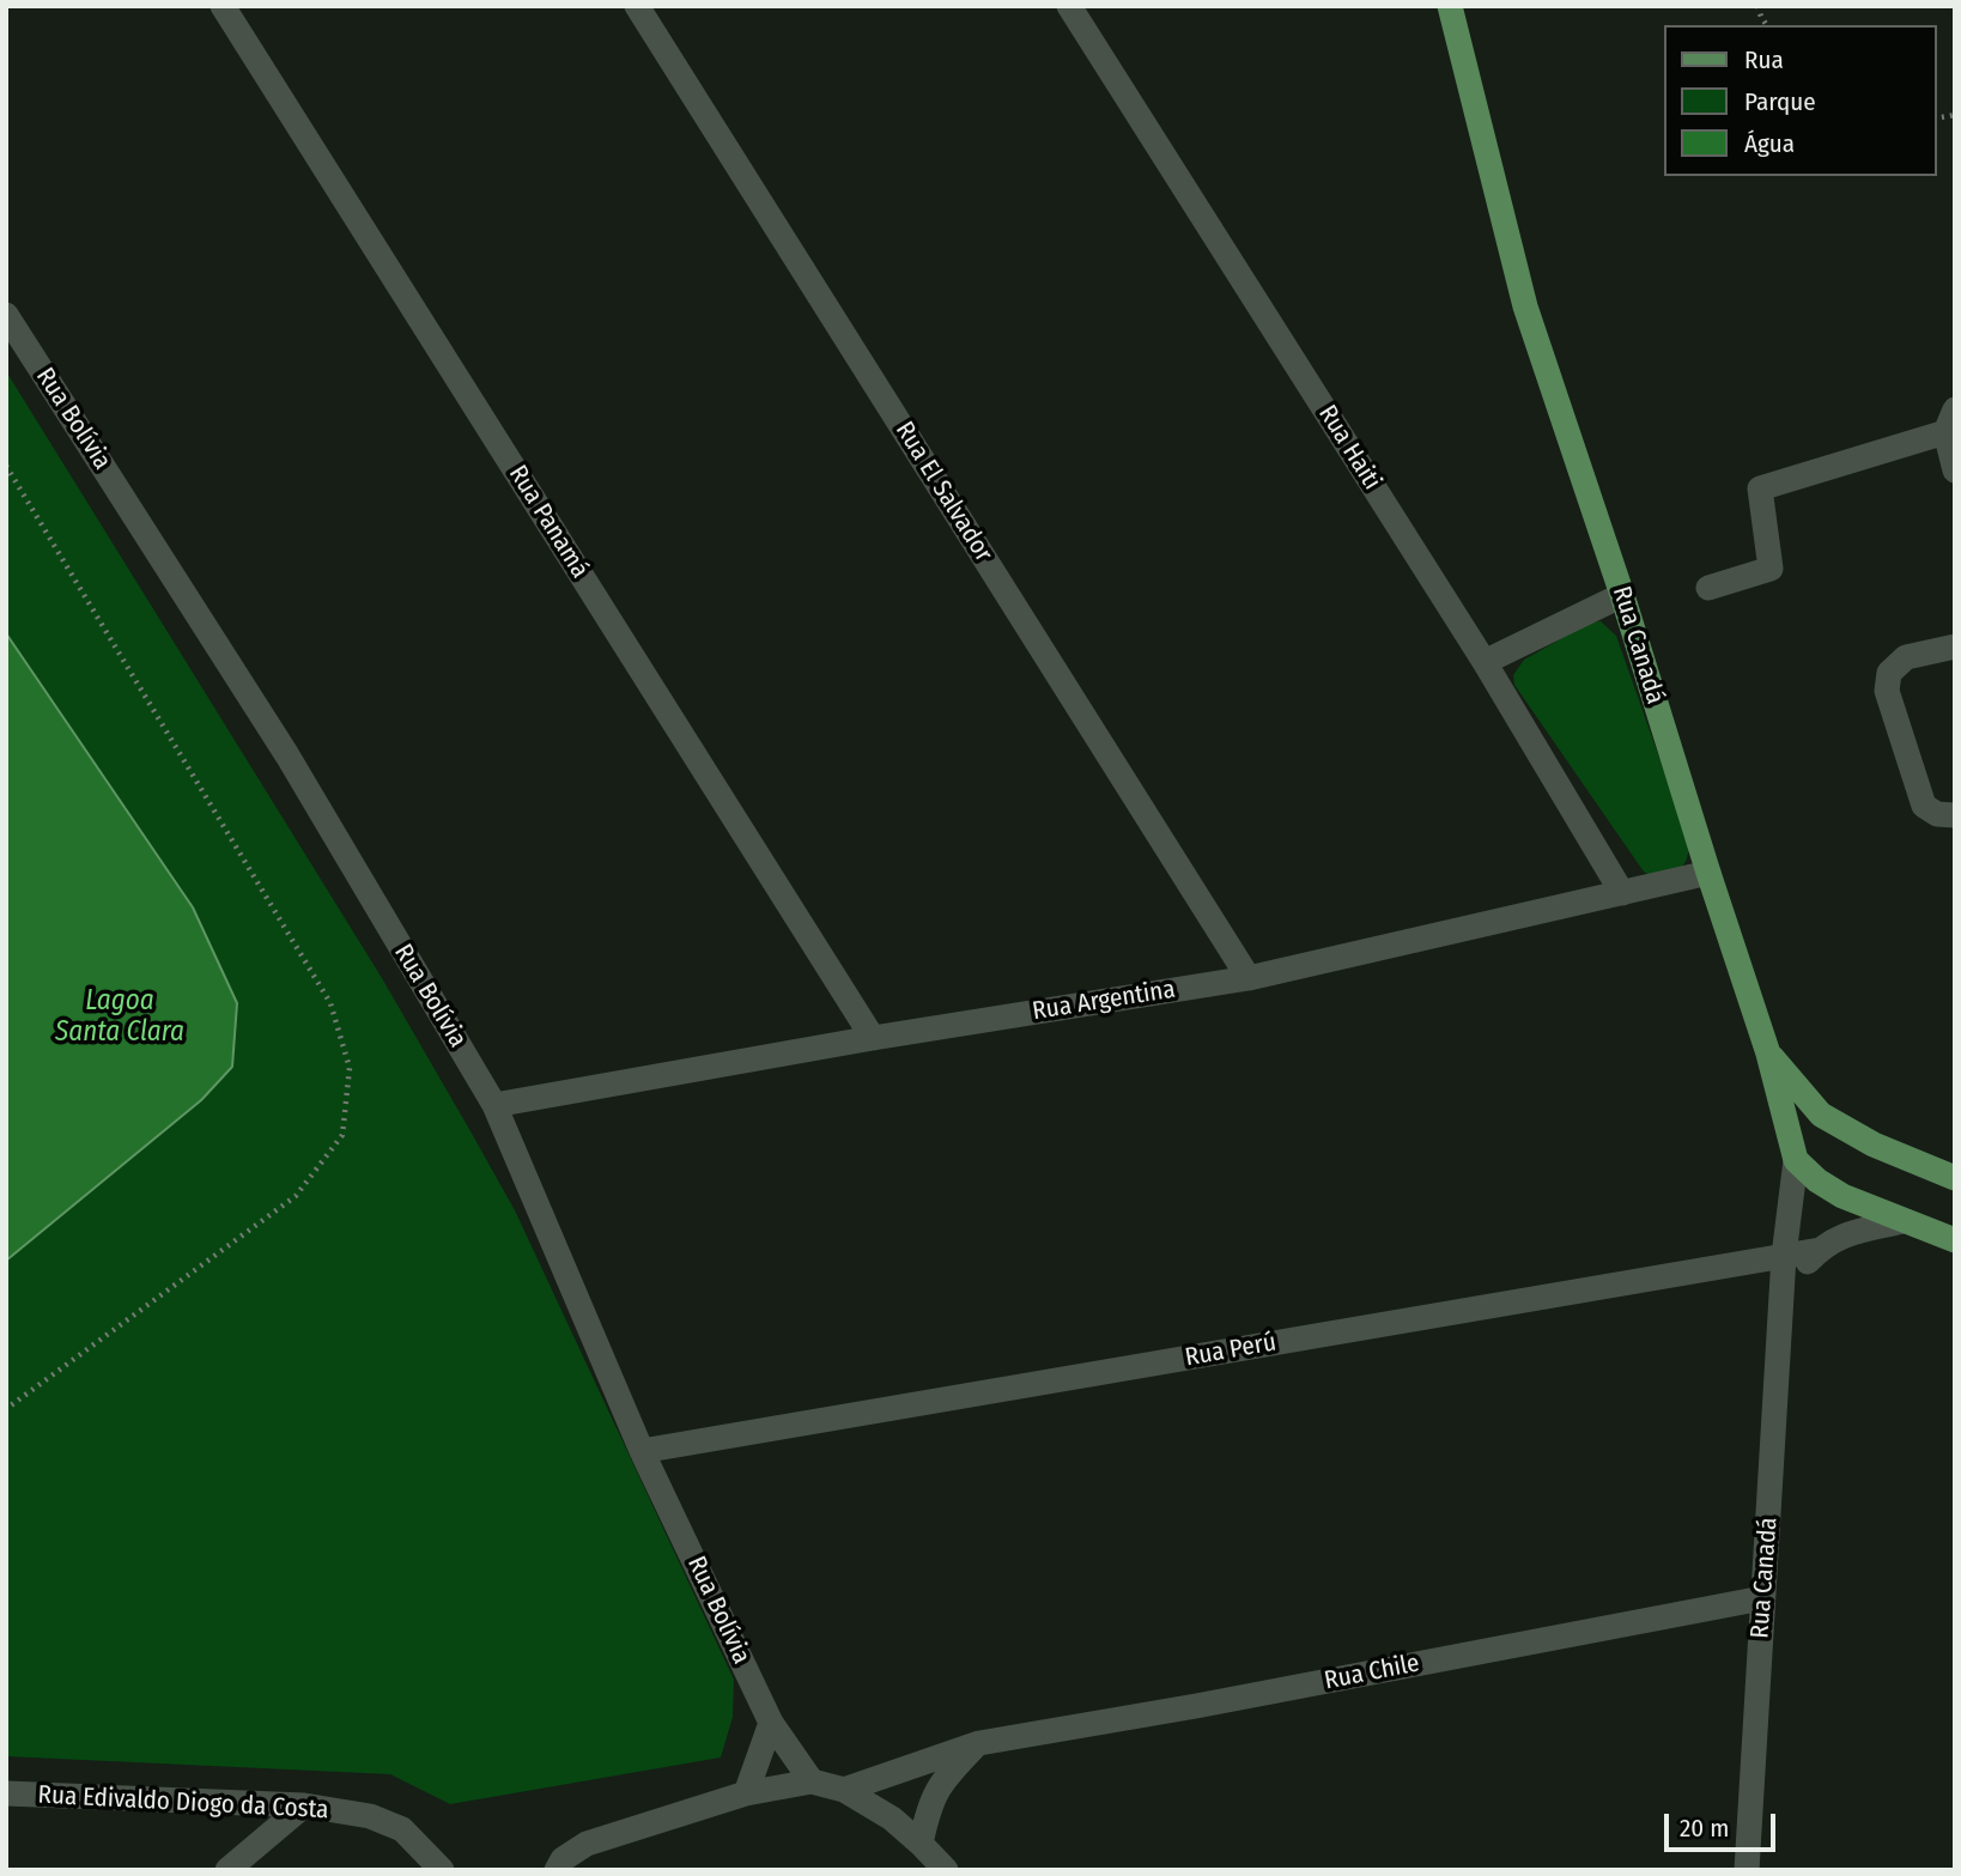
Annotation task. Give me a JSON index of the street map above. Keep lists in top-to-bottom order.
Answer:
{
  "streets": {
    "main road": ["Rua Canadá"],
    "street": [
      "Rua Bolívia",
      "Rua Haiti",
      "Rua El Salvador",
      "Rua Panamá",
      "Rua Argentina",
      "Rua Perú",
      "Rua Chile",
      "Rua Edivaldo Diogo da Costa"
    ]
  },
  "crossings": [
    ["Rua Bolívia", "Rua Argentina"],
    ["Rua Bolívia", "Rua Perú"],
    ["Rua Haiti", "Rua Argentina"],
    ["Rua El Salvador", "Rua Argentina"],
    ["Rua Panamá", "Rua Argentina"],
    ["Rua Canadá", "Rua Argentina"],
    ["Rua Canadá", "Rua Perú"],
    ["Rua Canadá", "Rua Chile"]
  ],
  "water": ["Lagoa Santa Clara"],
  "legend": ["Rua", "Parque", "Água"],
  "scale_bar": "20 m"
}
